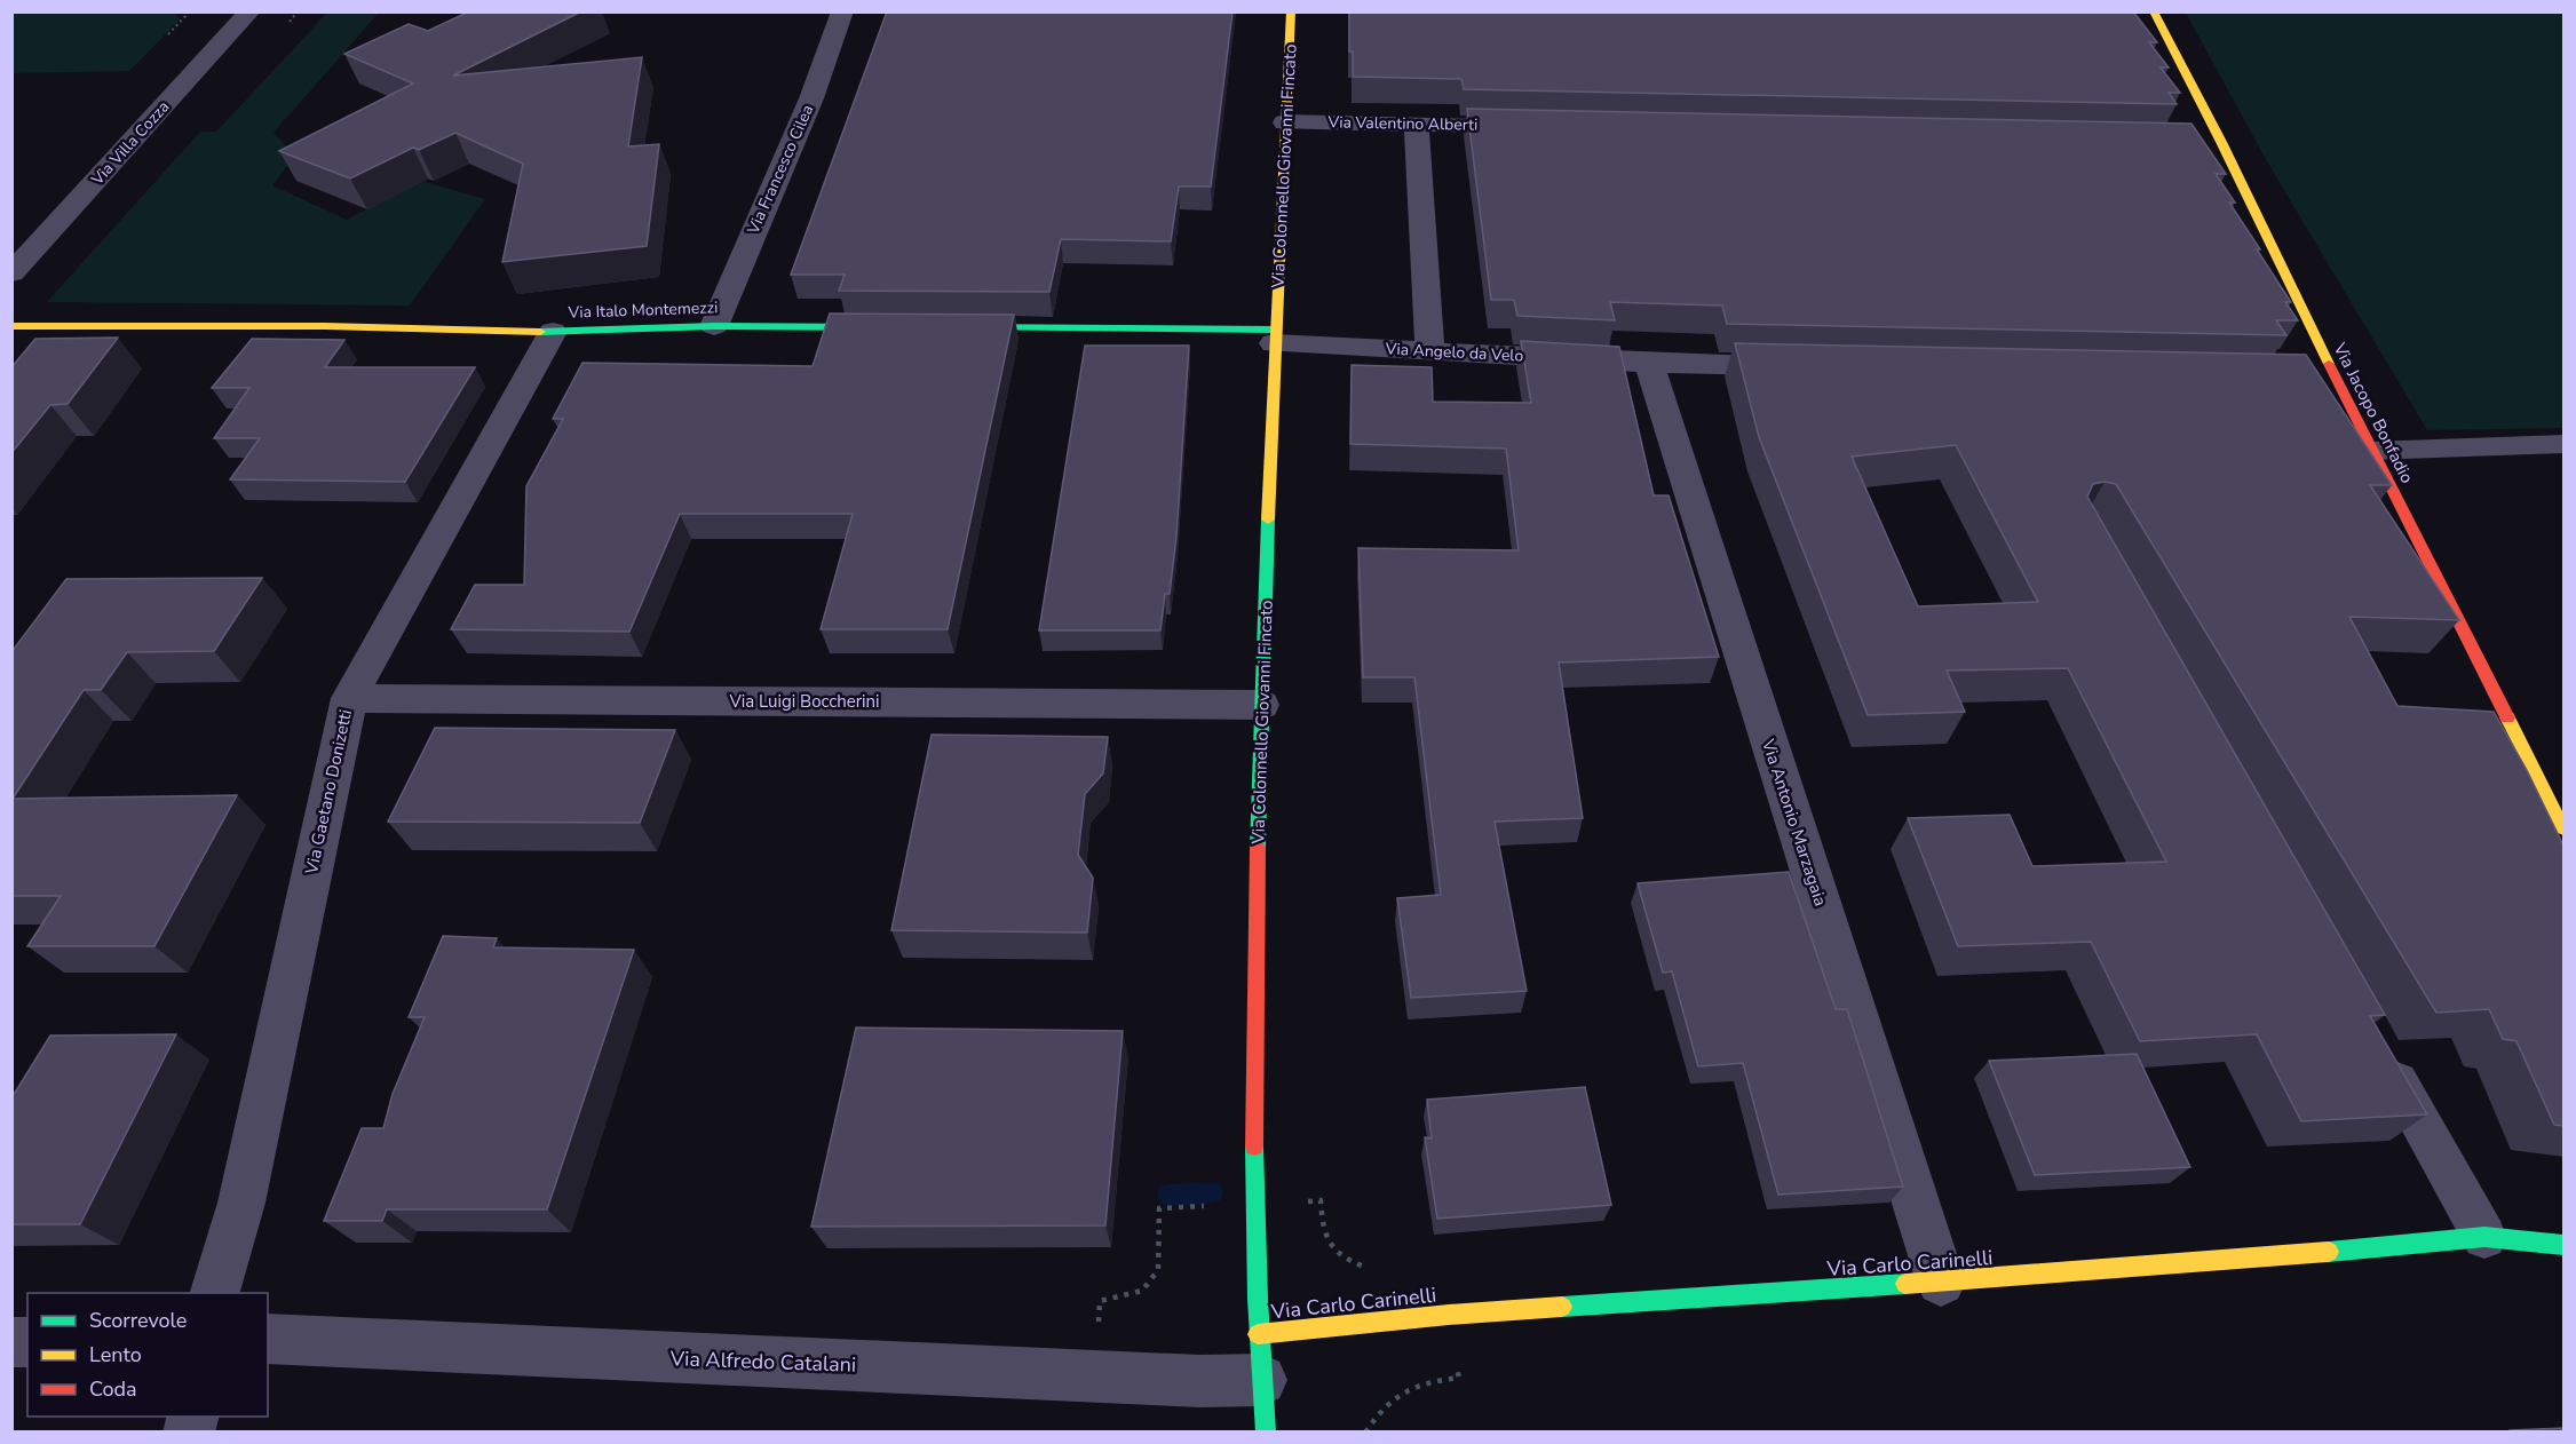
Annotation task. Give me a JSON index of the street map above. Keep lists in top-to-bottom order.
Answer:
{
  "streets": {
    "street": [
      "Via Valentino Alberti",
      "Via Villa Cozza",
      "Via Colonnello Giovanni Fincato",
      "Via Francesco Cilea",
      "Via Italo Montemezzi",
      "Via Angelo da Velo",
      "Via Jacopo Bonfadio",
      "Via Luigi Boccherini",
      "Via Gaetano Donizetti",
      "Via Antonio Marzagaia",
      "Via Carlo Carinelli",
      "Via Alfredo Catalani"
    ]
  },
  "crossings": [
    ["Via Valentino Alberti", "Via Colonnello Giovanni Fincato"],
    ["Via Colonnello Giovanni Fincato", "Via Angelo da Velo"],
    ["Via Colonnello Giovanni Fincato", "Via Luigi Boccherini"],
    ["Via Colonnello Giovanni Fincato", "Via Carlo Carinelli"],
    ["Via Colonnello Giovanni Fincato", "Via Alfredo Catalani"],
    ["Via Francesco Cilea", "Via Italo Montemezzi"],
    ["Via Italo Montemezzi", "Via Gaetano Donizetti"],
    ["Via Angelo da Velo", "Via Antonio Marzagaia"],
    ["Via Luigi Boccherini", "Via Gaetano Donizetti"],
    ["Via Antonio Marzagaia", "Via Carlo Carinelli"],
    ["Via Carlo Carinelli", "Via Alfredo Catalani"]
  ],
  "legend": ["Scorrevole", "Lento", "Coda"]
}
